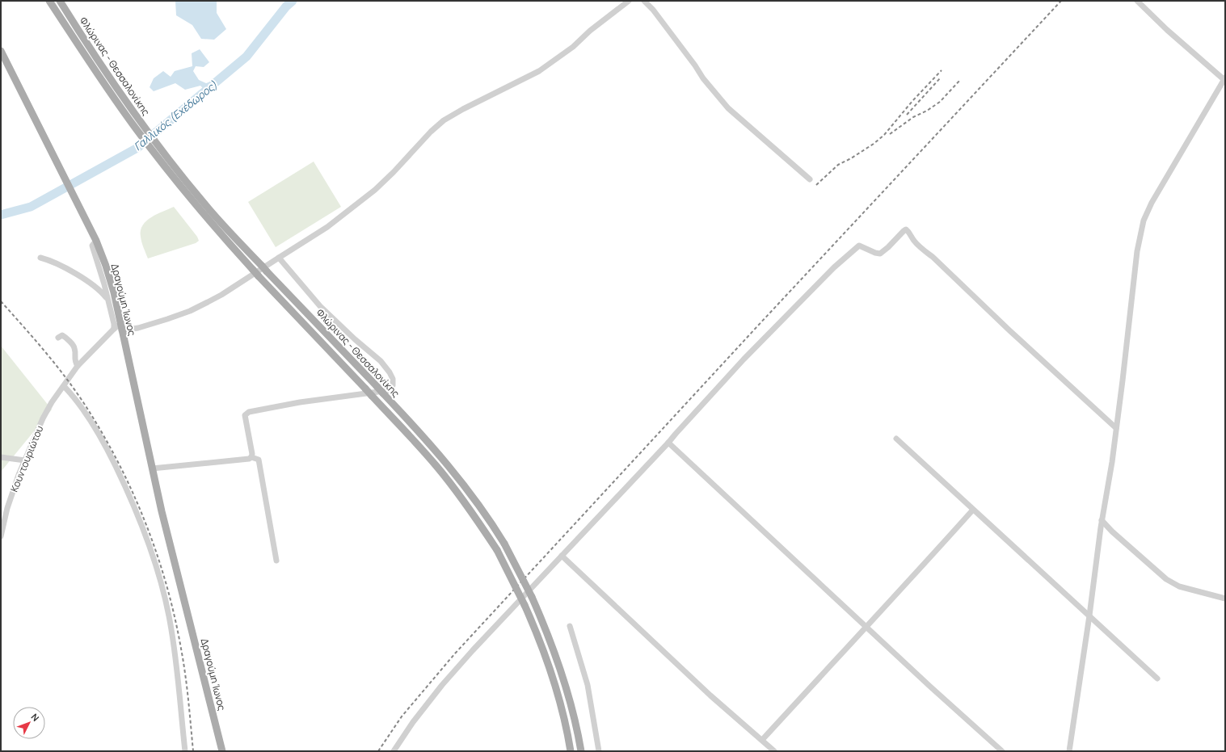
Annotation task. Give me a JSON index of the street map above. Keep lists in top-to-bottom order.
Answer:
{
  "streets": {
    "main road": ["Φλώρινας - Θεσσαλονίκης", "Δραγούμη Ίωνος"],
    "street": ["Κουντουριώτου"]
  },
  "crossings": [
    ["Δραγούμη Ίωνος", "Κουντουριώτου"]
  ],
  "water": ["Γαλλικός (Εχέδωρος)"],
  "north": "top right"
}
